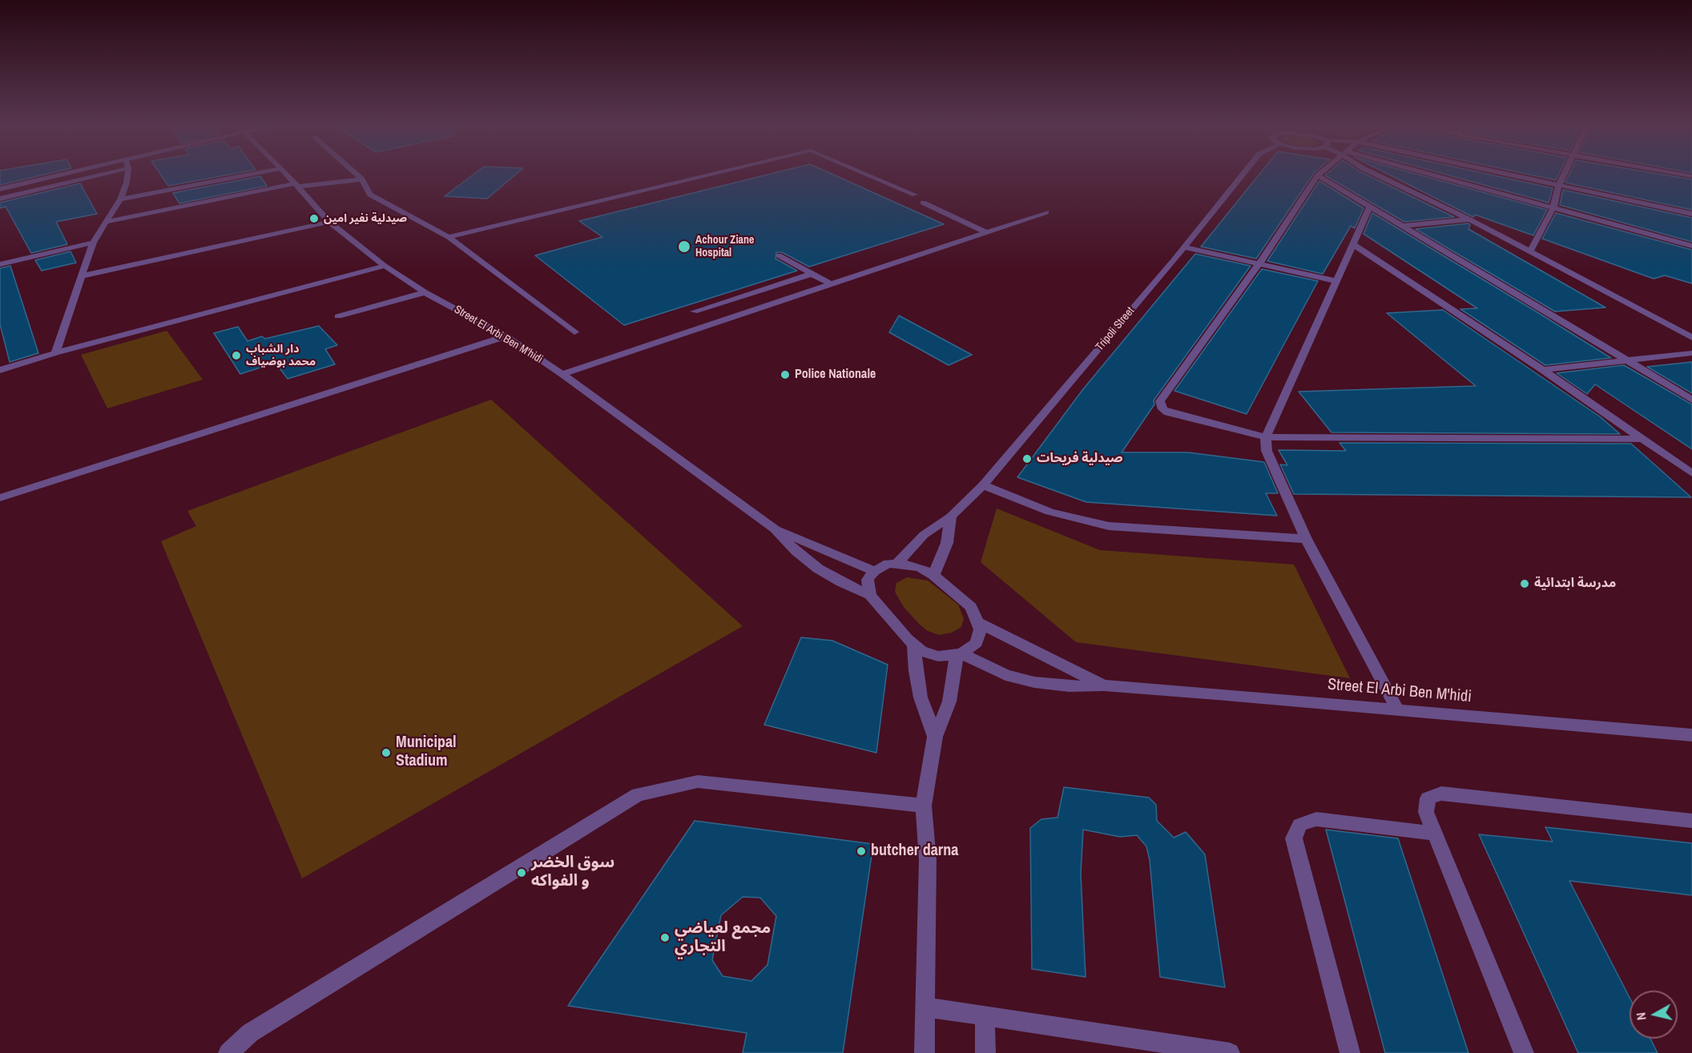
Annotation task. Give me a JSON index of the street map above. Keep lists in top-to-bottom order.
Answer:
{
  "streets": {
    "street": ["Tripoli Street", "Street El Arbi Ben M'hidi"]
  },
  "places": [
    "صيدلية نفير امين",
    "Achour Ziane Hospital",
    "دار الشباب محمد بوضياف",
    "Police Nationale",
    "صيدلية فريحات",
    "مدرسة ابتدائية",
    "Municipal Stadium",
    "butcher darna",
    "سوق الخضر و الفواكه",
    "مجمع لعياضي التجاري"
  ],
  "north": "left"
}
